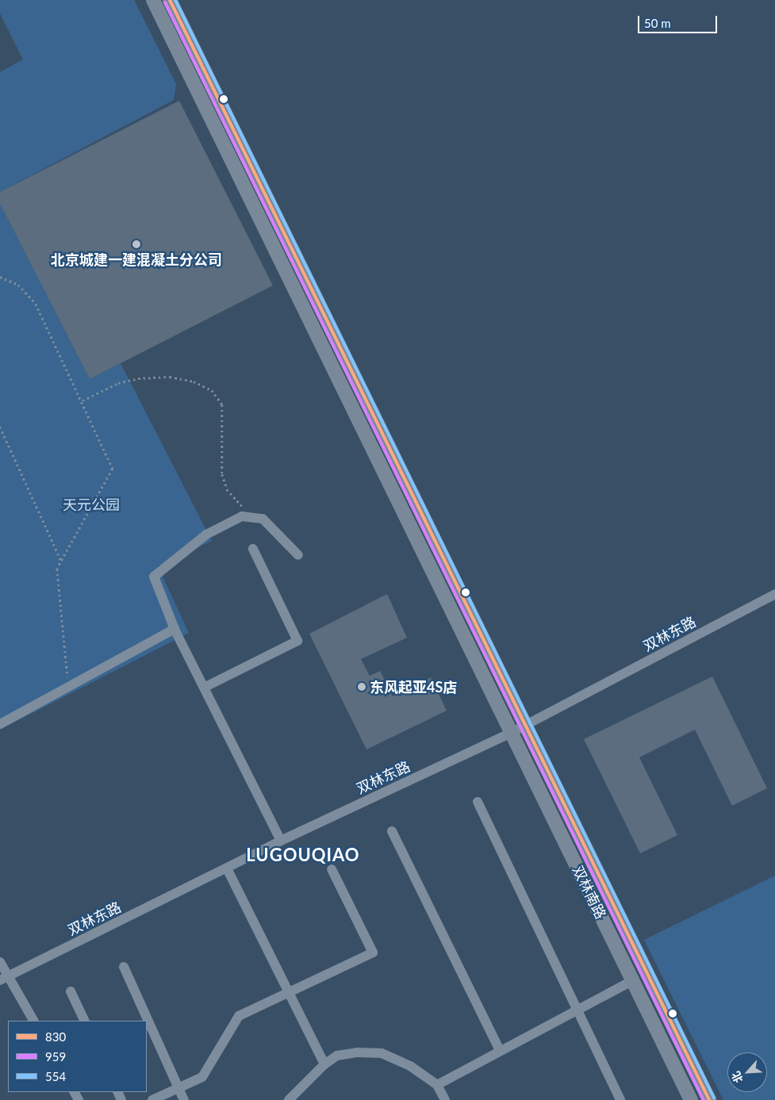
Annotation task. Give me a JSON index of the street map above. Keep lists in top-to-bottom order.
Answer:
{
  "streets": {
    "street": ["双林东路", "双林南路"]
  },
  "crossings": [
    ["双林东路", "双林南路"]
  ],
  "districts": ["LUGOUQIAO"],
  "parks": ["天元公园"],
  "places": ["北京城建一建混凝土分公司", "东风起亚4S店"],
  "lines": ["transit line 830", "transit line 554", "transit line 959"],
  "legend": ["830", "959", "554"],
  "scale_bar": "50 m",
  "north": "bottom left"
}
